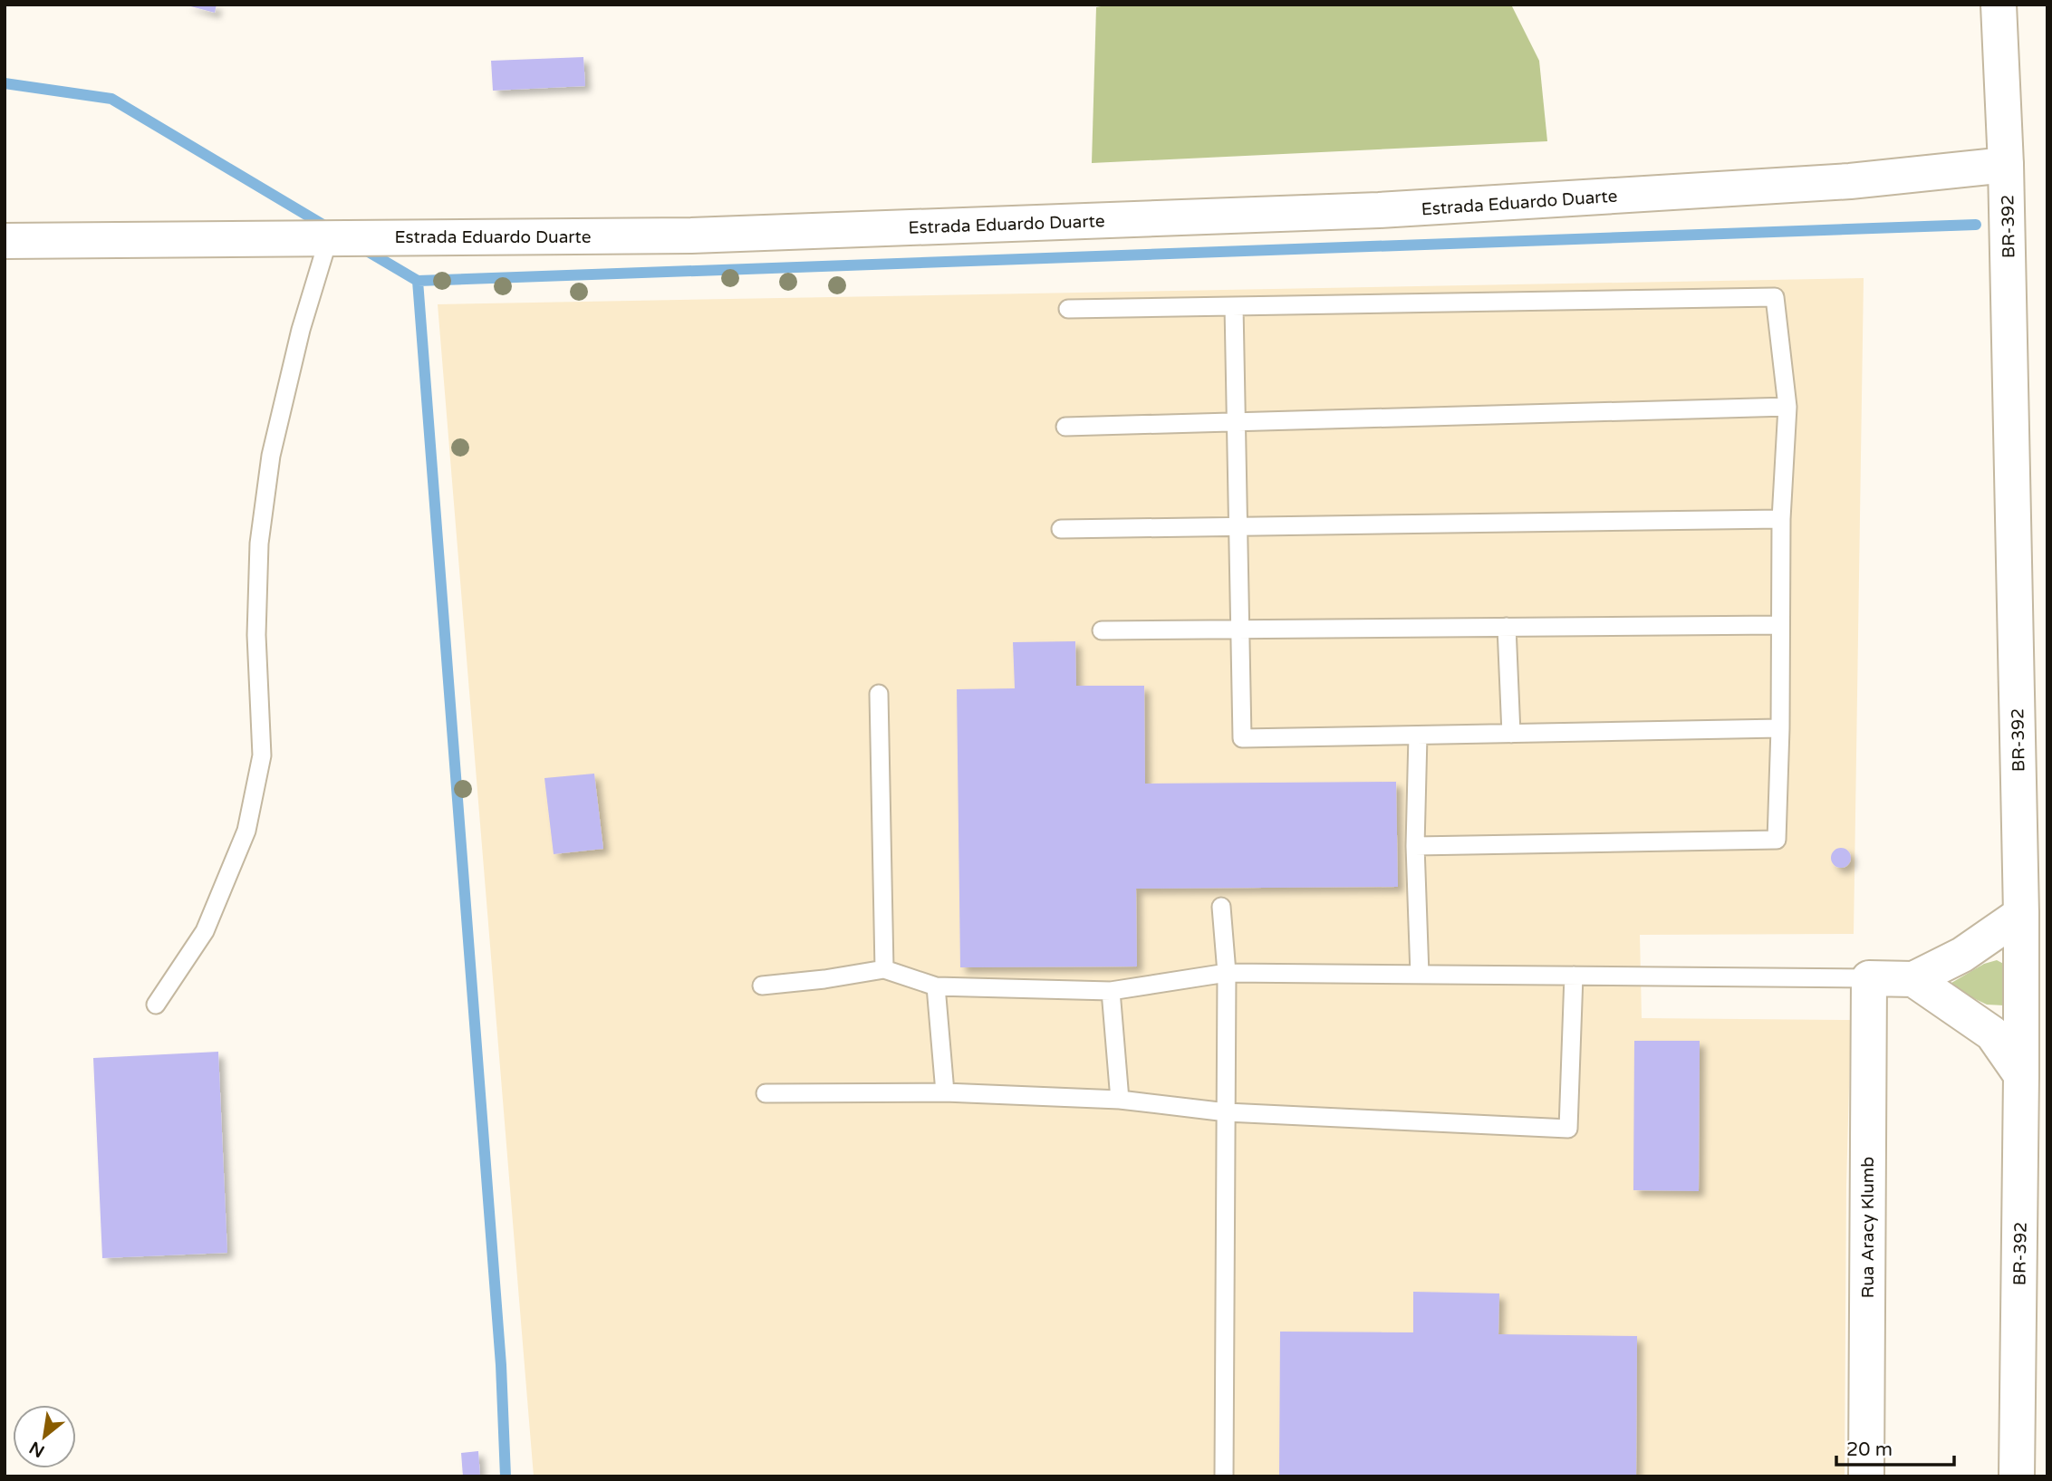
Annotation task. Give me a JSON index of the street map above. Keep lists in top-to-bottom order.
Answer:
{
  "streets": {
    "main road": ["Estrada Eduardo Duarte", "BR-392", "Rua Aracy Klumb"]
  },
  "crossings": [
    ["Estrada Eduardo Duarte", "BR-392"]
  ],
  "scale_bar": "20 m",
  "north": "bottom left"
}
